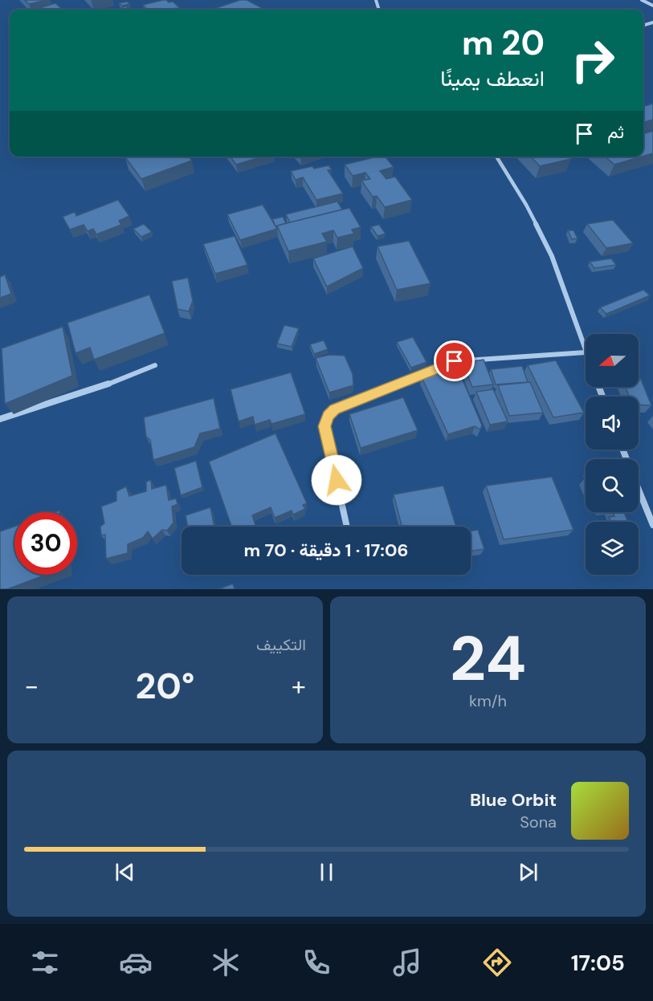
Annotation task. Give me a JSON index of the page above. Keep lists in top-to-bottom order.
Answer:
{
  "north": "left",
  "page": {
    "turn": ["20 m", "انعطف يمينًا"],
    "then": "ثم",
    "limit": "30",
    "trip": "17:06 · 1 دقيقة · 70 m",
    "tile": [
      ["24", "km/h"],
      "التكييف"
    ],
    "heat": ["−", "20°", "+"],
    "song": ["Blue Orbit", "Sona"],
    "tabs": "17:05"
  }
}
